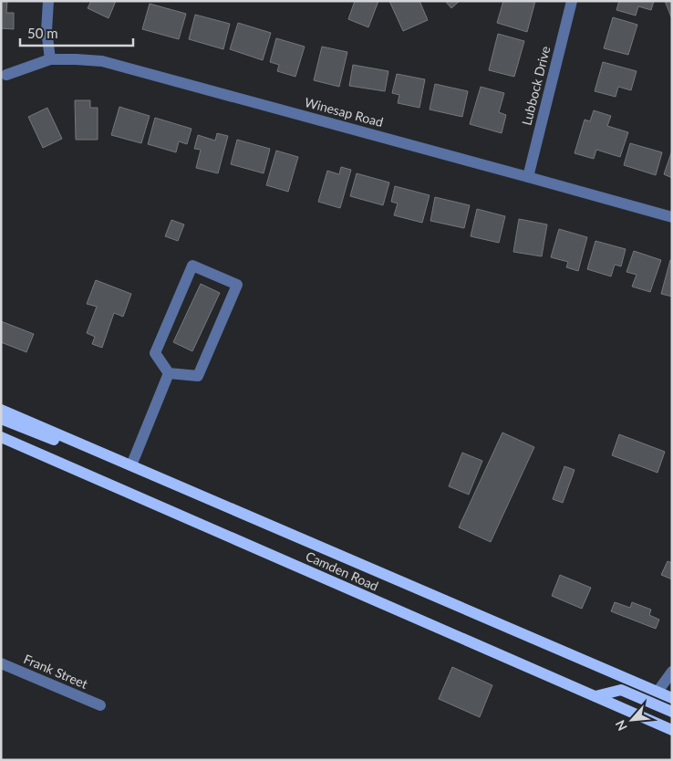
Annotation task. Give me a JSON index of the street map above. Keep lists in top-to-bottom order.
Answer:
{
  "streets": {
    "main road": ["Camden Road"],
    "street": ["Lubbock Drive", "Winesap Road", "Frank Street"]
  },
  "crossings": [
    ["Lubbock Drive", "Winesap Road"]
  ],
  "scale_bar": "50 m",
  "north": "bottom left"
}
